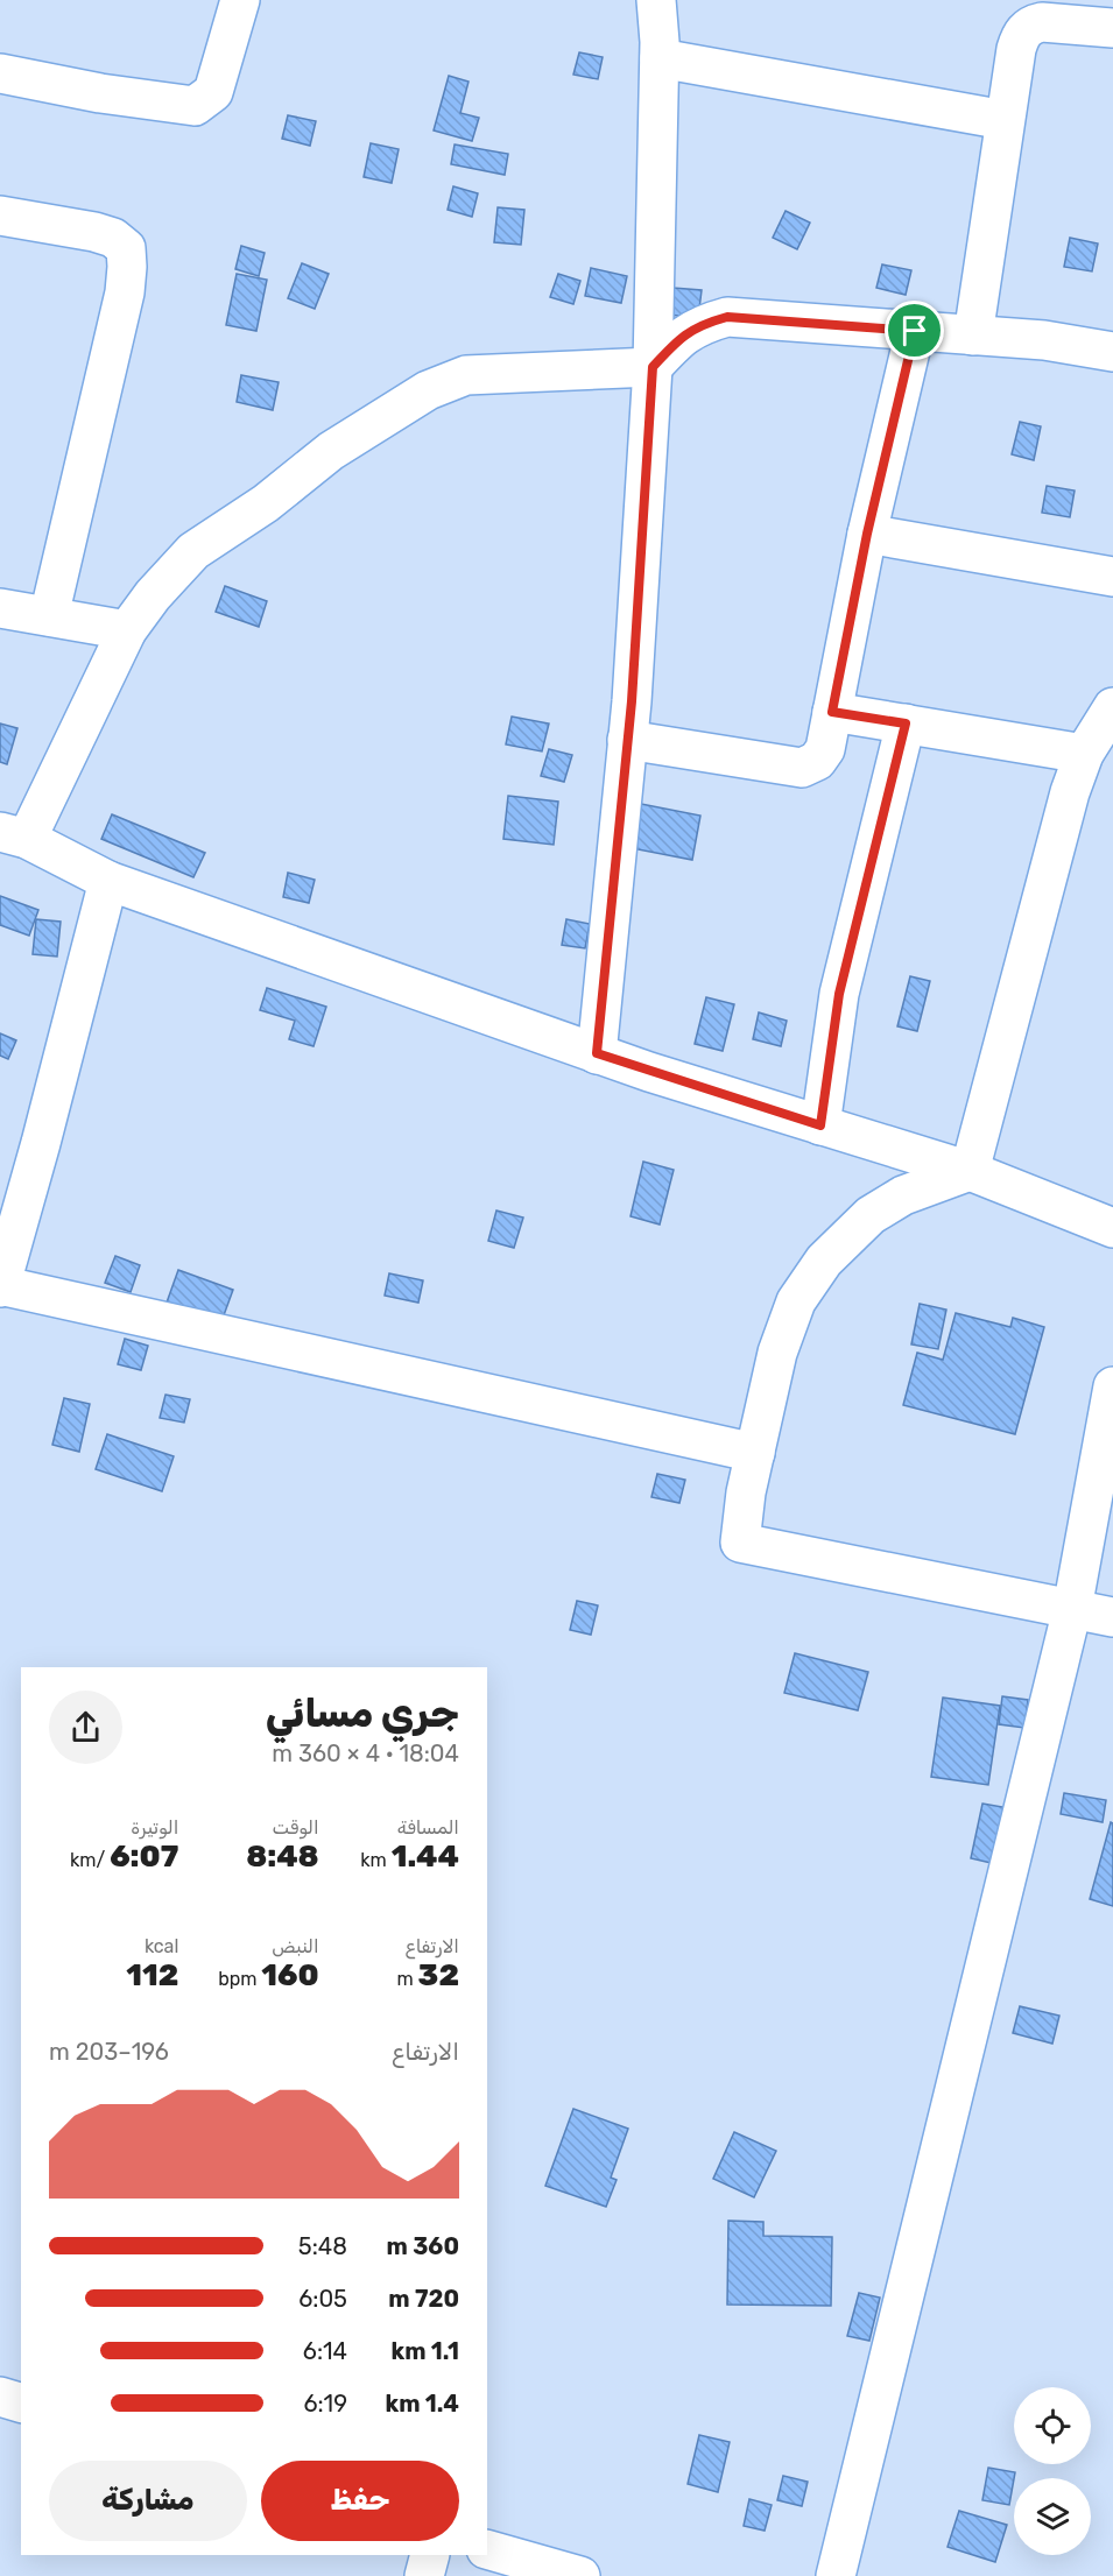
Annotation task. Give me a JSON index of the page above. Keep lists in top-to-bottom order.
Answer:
{
  "page": {
    "heading": ["جري مسائي", "18:04 · 4 × 360 m"],
    "stats": [
      ["المسافة", "1.44 km"],
      ["الوقت", "8:48"],
      ["الوتيرة", "6:07 /km"],
      ["الارتفاع", "32 m"],
      ["النبض", "160 bpm"],
      ["kcal", "112"]
    ],
    "chart": ["الارتفاع", "196–203 m"],
    "list": [
      {
        "name": "360 m",
        "note": "5:48"
      },
      {
        "name": "720 m",
        "note": "6:05"
      },
      {
        "name": "1.1 km",
        "note": "6:14"
      },
      {
        "name": "1.4 km",
        "note": "6:19"
      }
    ],
    "buttons": ["حفظ", "مشاركة"]
  }
}
